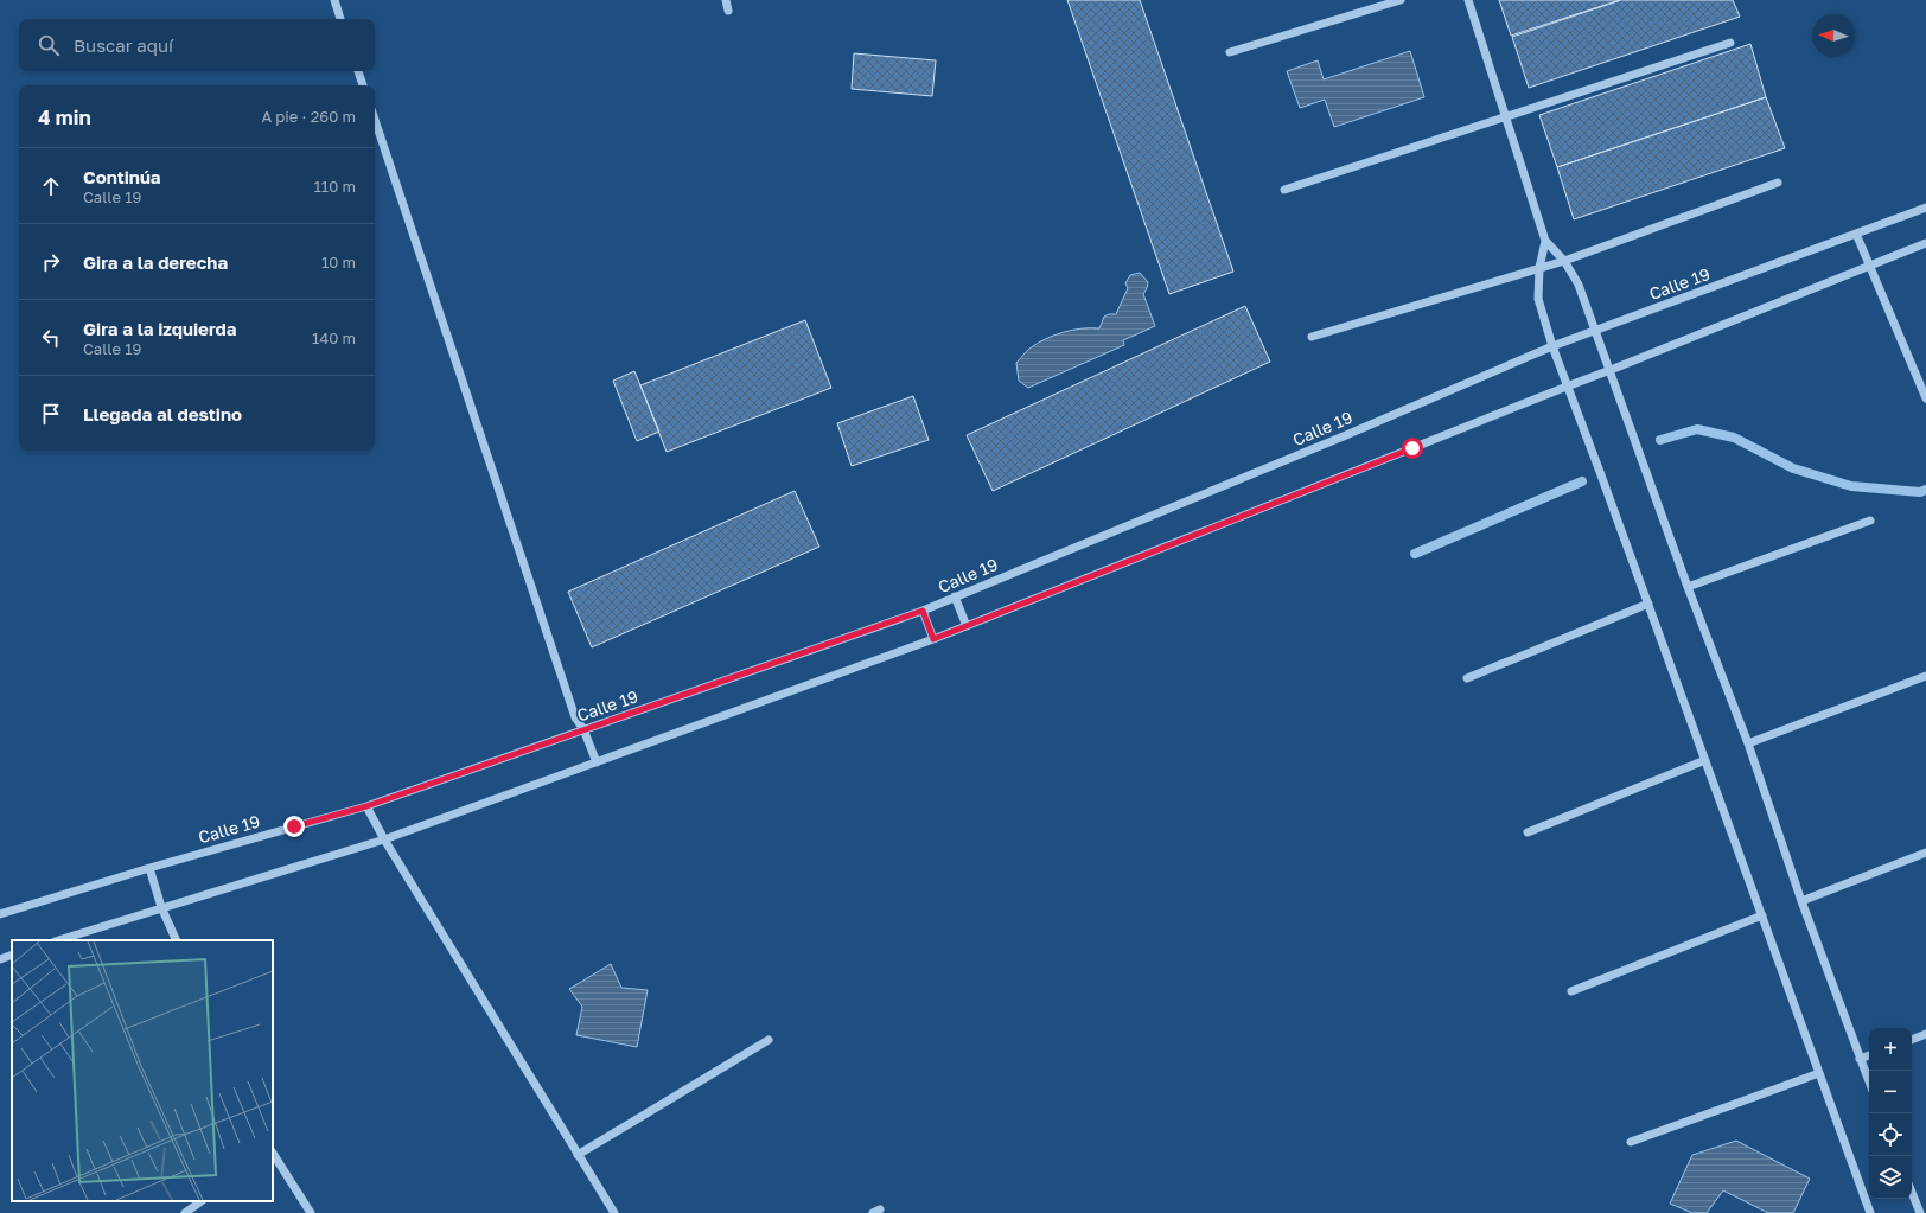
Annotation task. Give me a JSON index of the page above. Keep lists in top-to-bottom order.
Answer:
{
  "streets": {
    "street": ["Calle 19"]
  },
  "north": "left",
  "page": {
    "search": "Buscar aquí",
    "heading": ["4 min", "A pie · 260 m"],
    "list": [
      ["Continúa", "Calle 19", "110 m"],
      ["Gira a la derecha", "10 m"],
      ["Gira a la izquierda", "Calle 19", "140 m"],
      "Llegada al destino"
    ],
    "map_buttons": ["+", "−"]
  }
}
